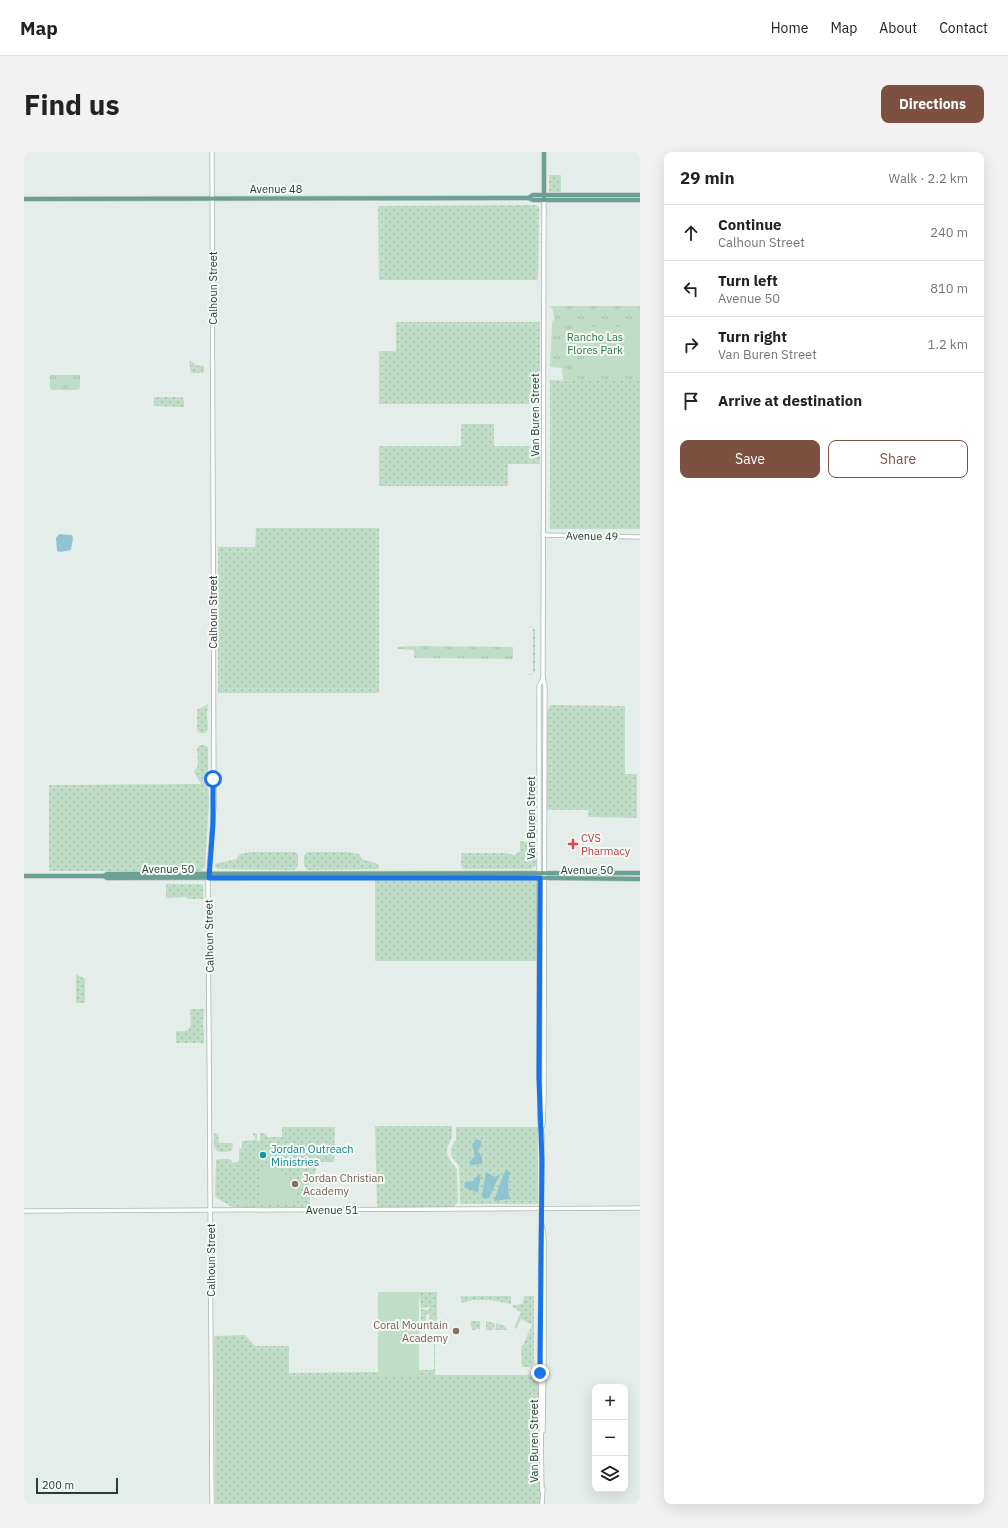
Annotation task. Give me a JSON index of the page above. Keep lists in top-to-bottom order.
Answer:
{
  "streets": {
    "main road": ["Avenue 48", "Van Buren Street", "Avenue 50"],
    "street": ["Calhoun Street", "Avenue 49", "Avenue 51"]
  },
  "crossings": [
    ["Avenue 48", "Calhoun Street"],
    ["Avenue 48", "Van Buren Street"],
    ["Calhoun Street", "Avenue 50"],
    ["Calhoun Street", "Avenue 51"],
    ["Van Buren Street", "Avenue 49"],
    ["Van Buren Street", "Avenue 50"],
    ["Van Buren Street", "Avenue 51"]
  ],
  "parks": ["Rancho Las Flores Park"],
  "places": {
    "health": ["CVS Pharmacy"],
    "other": ["Jordan Outreach Ministries", "Jordan Christian Academy", "Coral Mountain Academy"]
  },
  "scale_bar": "200 m",
  "page": {
    "header": "Map",
    "nav": [
      "Home",
      "Map",
      "About",
      "Contact"
    ],
    "buttons": [
      "Directions",
      ["Save", "Share"]
    ],
    "title": "Find us",
    "heading": ["29 min", "Walk · 2.2 km"],
    "list": [
      ["Continue", "Calhoun Street", "240 m"],
      ["Turn left", "Avenue 50", "810 m"],
      ["Turn right", "Van Buren Street", "1.2 km"],
      "Arrive at destination"
    ],
    "map_buttons": ["+", "−"],
    "scale": "200 m"
  }
}
